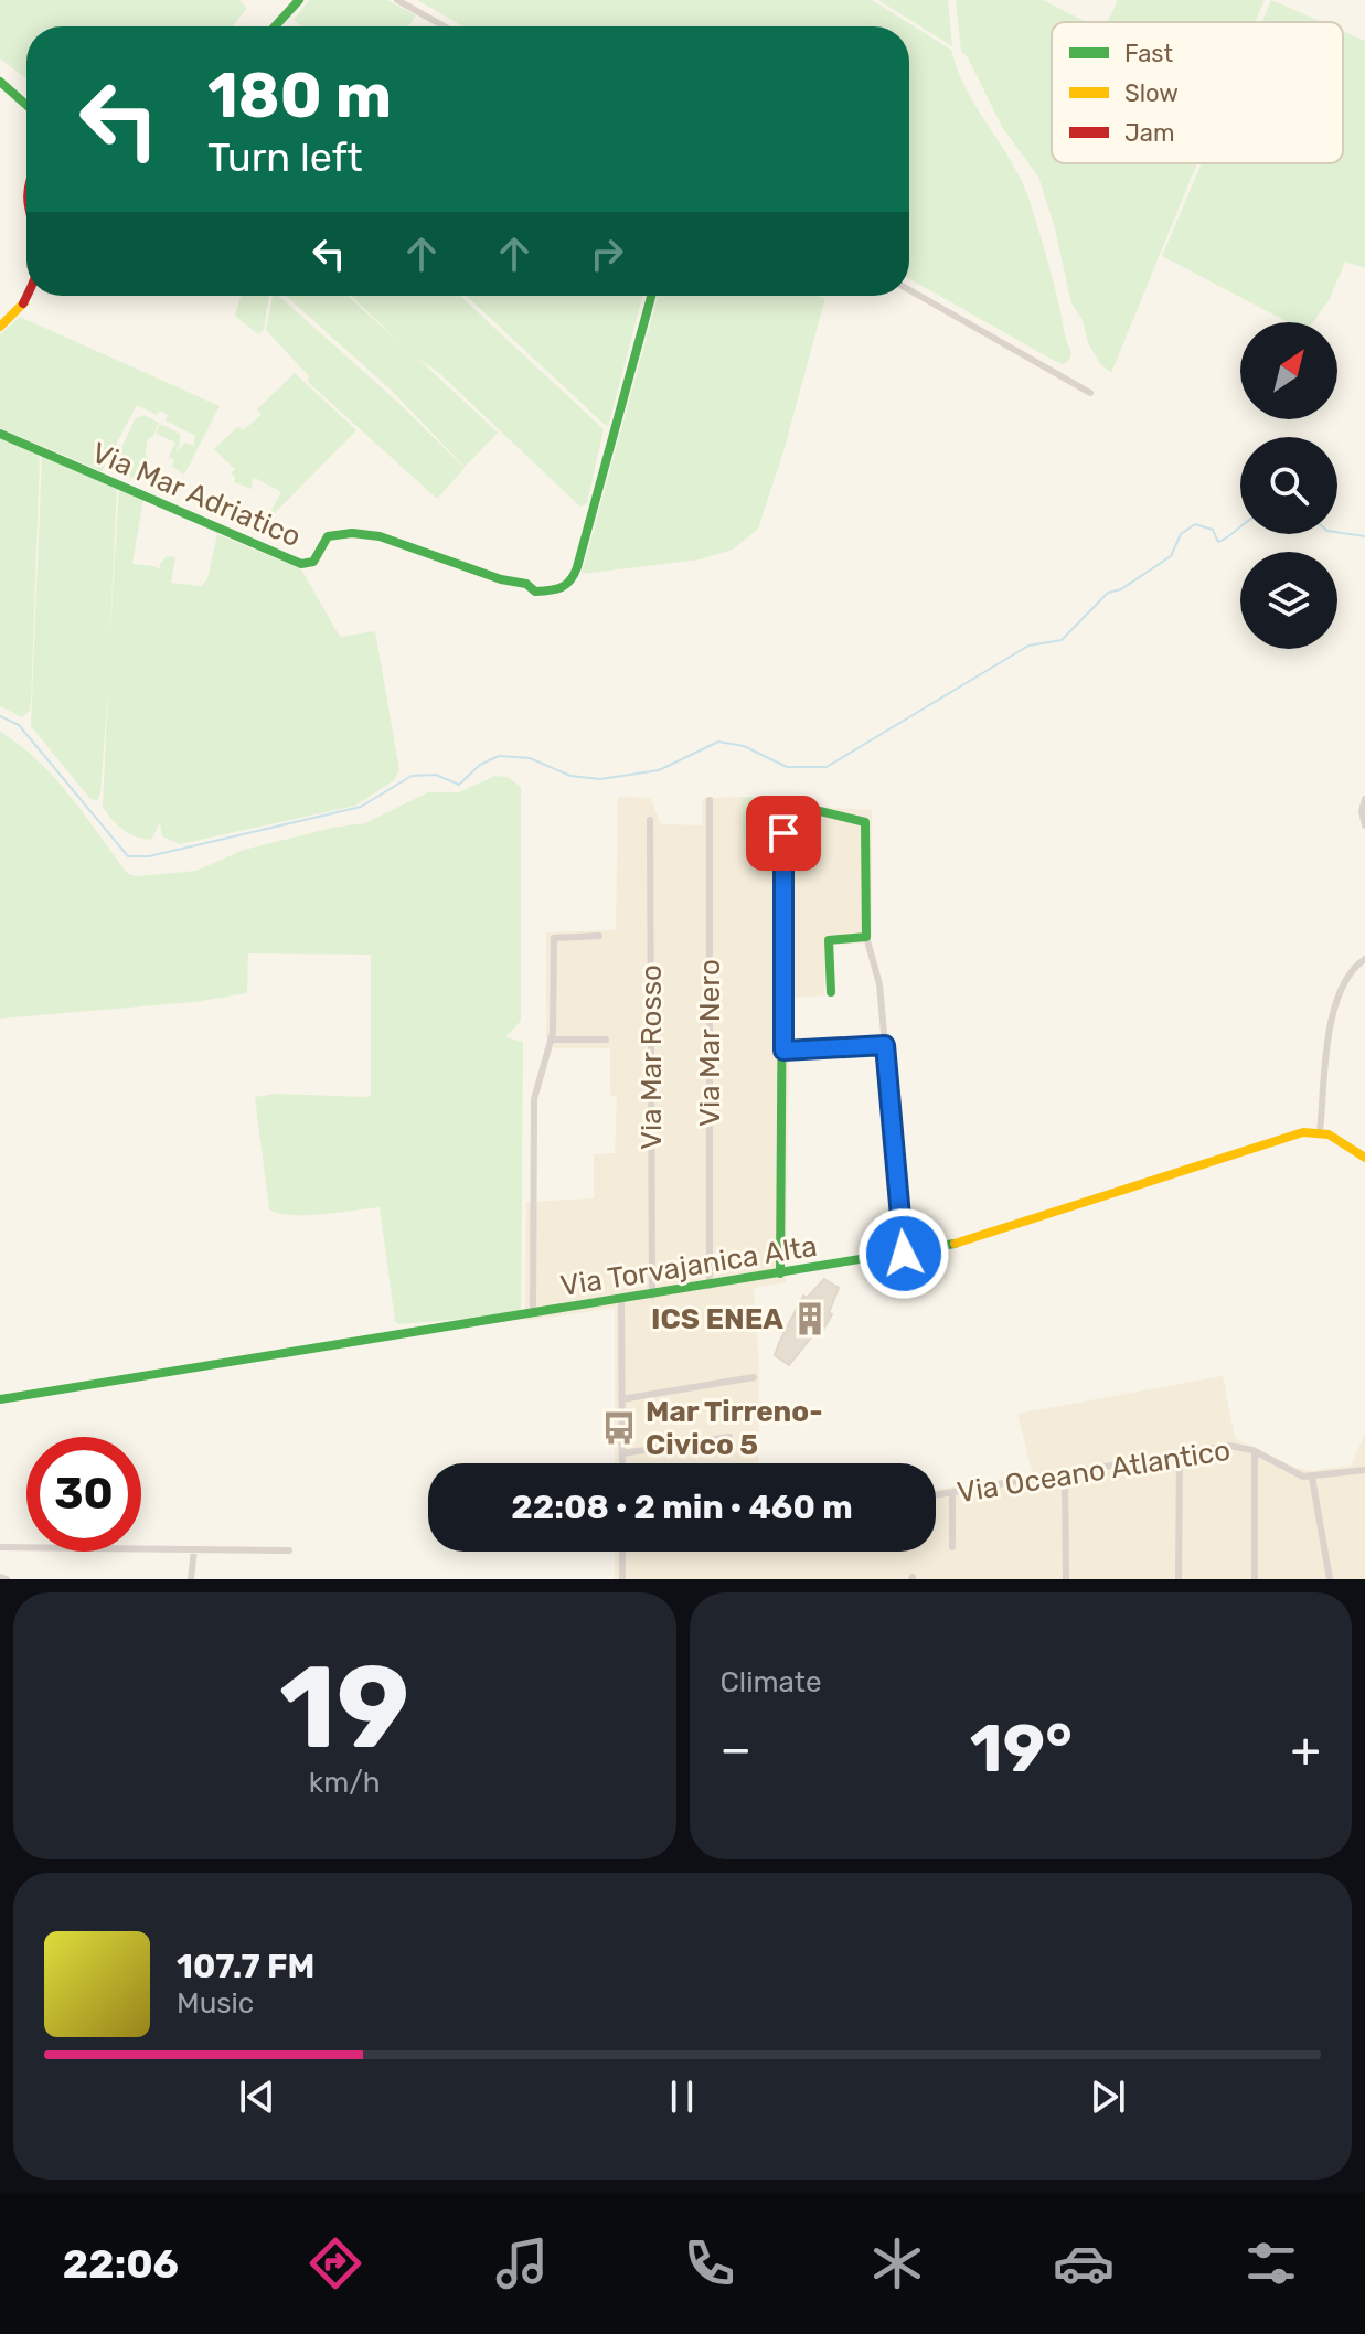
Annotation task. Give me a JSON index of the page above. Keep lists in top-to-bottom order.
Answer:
{
  "streets": {
    "street": [
      "Via Mar Adriatico",
      "Via Mar Nero",
      "Via Mar Rosso",
      "Via Torvajanica Alta",
      "Via Oceano Atlantico"
    ]
  },
  "crossings": [
    ["Via Mar Nero", "Via Torvajanica Alta"],
    ["Via Mar Rosso", "Via Torvajanica Alta"]
  ],
  "places": {
    "building": ["ICS ENEA"],
    "bus stop": ["Mar Tirreno- Civico 5"]
  },
  "legend": ["Fast", "Slow", "Jam"],
  "north": "top right",
  "page": {
    "turn": ["180 m", "Turn left"],
    "limit": "30",
    "trip": "22:08 · 2 min · 460 m",
    "tile": [
      ["19", "km/h"],
      "Climate"
    ],
    "heat": ["−", "19°", "+"],
    "song": ["107.7 FM", "Music"],
    "tabs": "22:06"
  }
}
